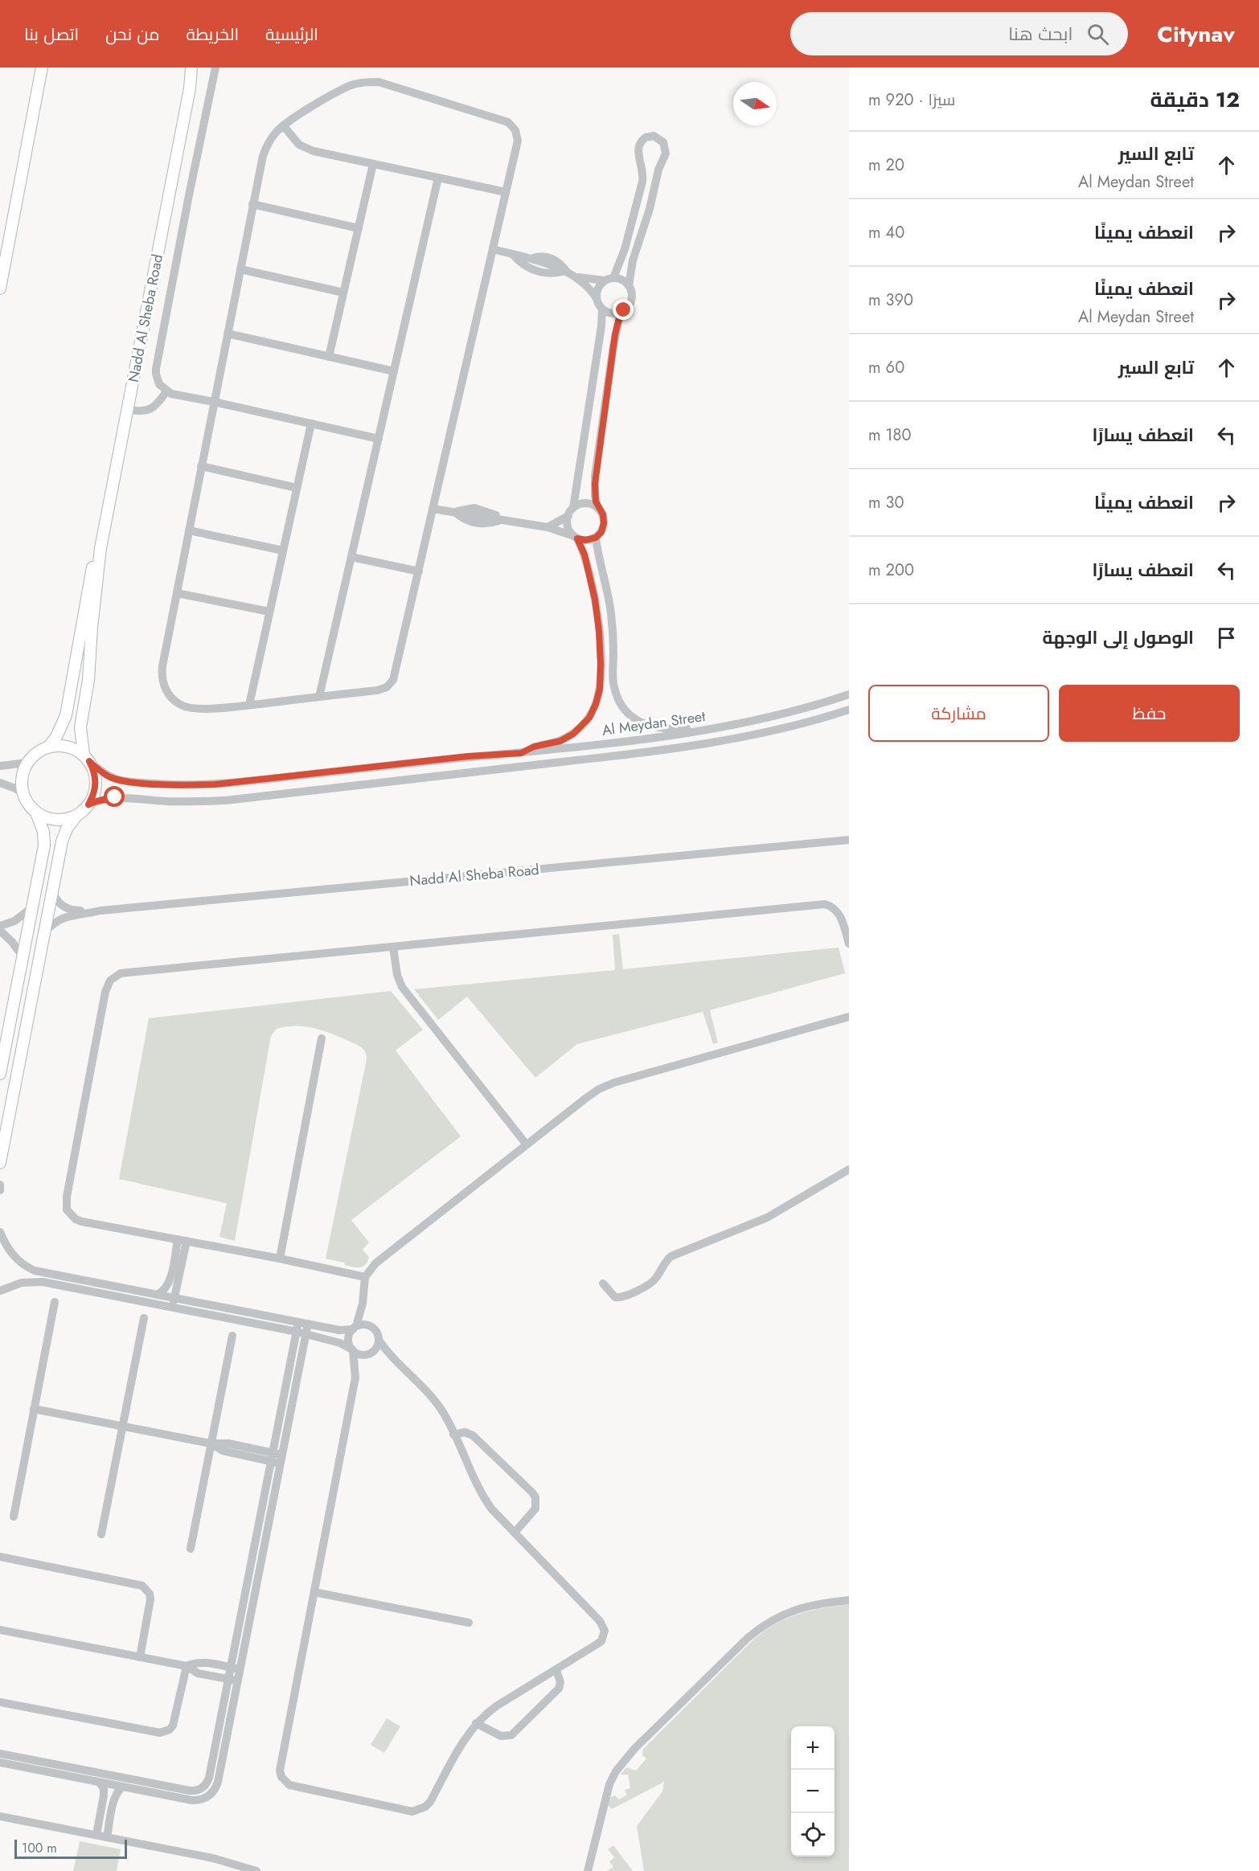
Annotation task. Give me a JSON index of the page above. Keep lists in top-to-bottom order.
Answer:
{
  "streets": {
    "main road": ["Nadd Al Sheba Road"],
    "street": ["Al Meydan Street"]
  },
  "crossings": [
    ["Nadd Al Sheba Road", "Al Meydan Street"]
  ],
  "scale_bar": "100 m",
  "north": "right",
  "page": {
    "header": "Citynav",
    "search": "ابحث هنا",
    "nav": [
      "الرئيسية",
      "الخريطة",
      "من نحن",
      "اتصل بنا"
    ],
    "heading": ["12 دقيقة", "سيرًا · 920 m"],
    "list": [
      ["تابع السير", "Al Meydan Street", "20 m"],
      ["انعطف يمينًا", "40 m"],
      ["انعطف يمينًا", "Al Meydan Street", "390 m"],
      ["تابع السير", "60 m"],
      ["انعطف يسارًا", "180 m"],
      ["انعطف يمينًا", "30 m"],
      ["انعطف يسارًا", "200 m"],
      "الوصول إلى الوجهة"
    ],
    "buttons": ["حفظ", "مشاركة"],
    "map_buttons": ["+", "−"],
    "scale": "100 m"
  }
}
